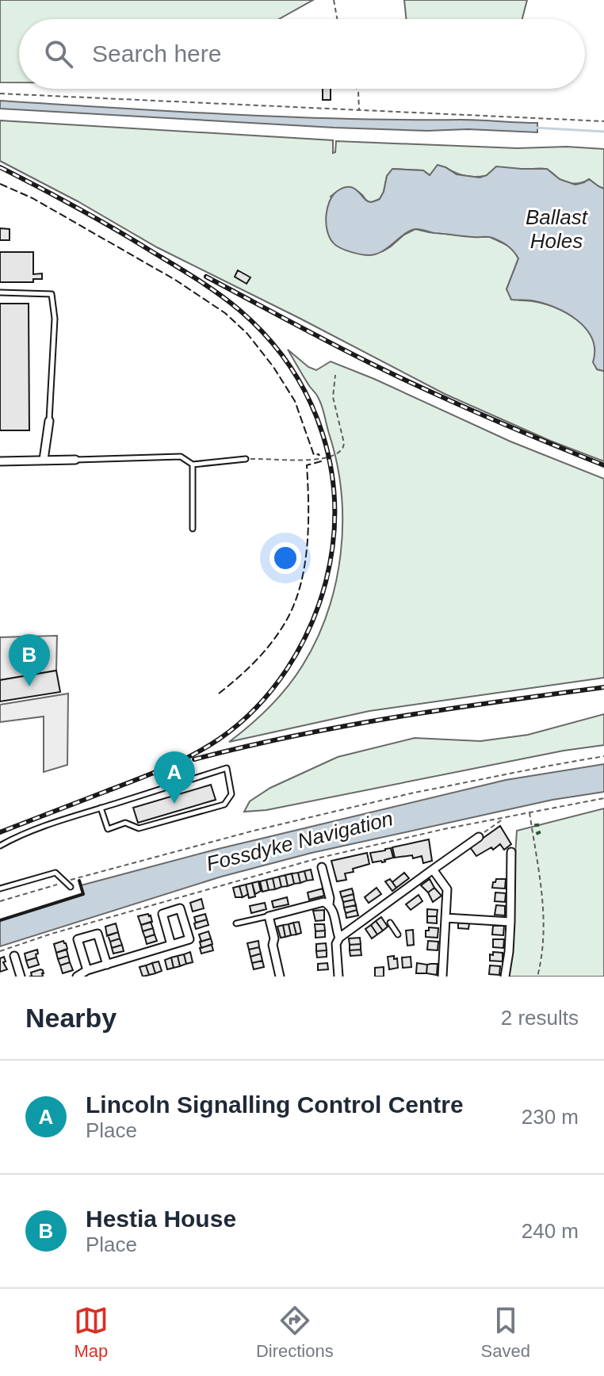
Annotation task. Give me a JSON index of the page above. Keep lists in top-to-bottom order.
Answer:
{
  "water": ["Ballast Holes", "Fossdyke Navigation"],
  "page": {
    "search": "Search here",
    "pins": ["B", "A"],
    "heading": ["Nearby", "2 results"],
    "list": [
      {
        "mark": "A",
        "name": "Lincoln Signalling Control Centre",
        "note": "Place",
        "value": "230 m"
      },
      {
        "mark": "B",
        "name": "Hestia House",
        "note": "Place",
        "value": "240 m"
      }
    ],
    "nav": ["Map", "Directions", "Saved"]
  }
}
